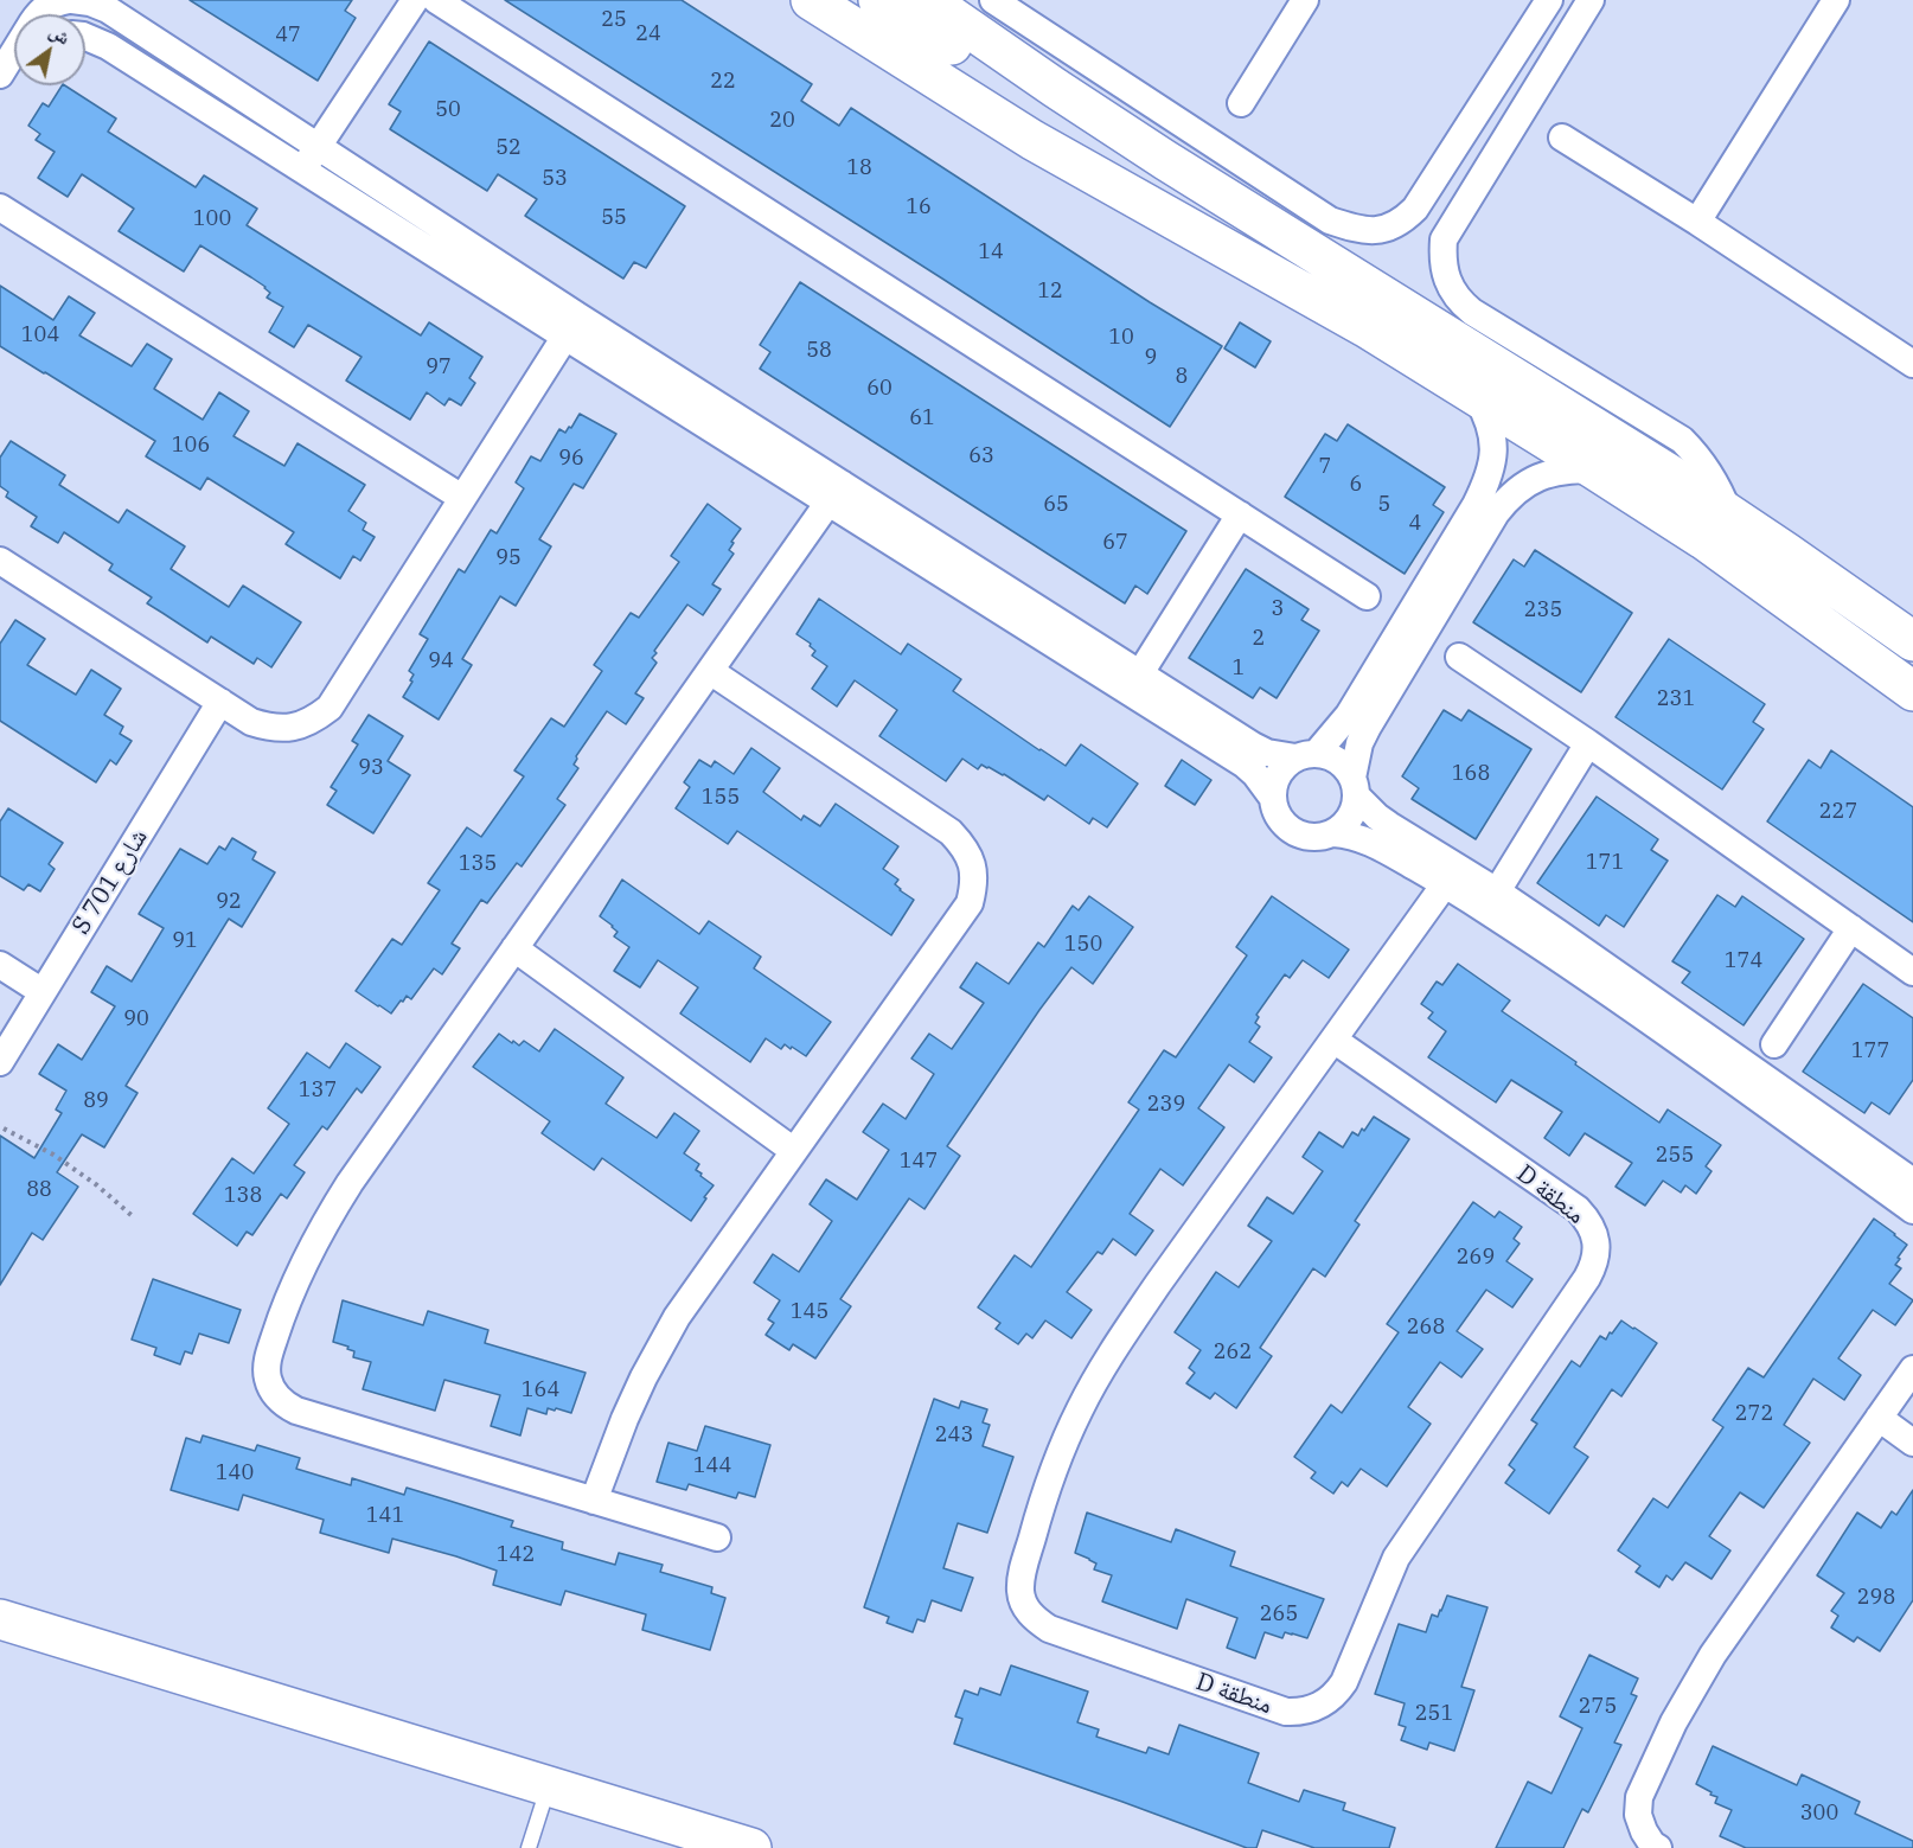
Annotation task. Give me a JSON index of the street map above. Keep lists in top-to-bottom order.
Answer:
{
  "streets": {
    "street": ["S 701 شارع", "D منطقة"]
  },
  "house_numbers": [
    "25",
    "24",
    "47",
    "22",
    "50",
    "20",
    "52",
    "18",
    "53",
    "16",
    "55",
    "100",
    "14",
    "12",
    "104",
    "10",
    "58",
    "9",
    "97",
    "8",
    "60",
    "61",
    "106",
    "63",
    "96",
    "7",
    "6",
    "65",
    "5",
    "4",
    "67",
    "95",
    "3",
    "235",
    "2",
    "94",
    "1",
    "231",
    "93",
    "168",
    "155",
    "227",
    "171",
    "135",
    "92",
    "91",
    "150",
    "174",
    "90",
    "177",
    "137",
    "89",
    "239",
    "255",
    "147",
    "88",
    "138",
    "269",
    "145",
    "268",
    "262",
    "164",
    "272",
    "243",
    "144",
    "140",
    "141",
    "142",
    "298",
    "265",
    "275",
    "251",
    "300"
  ],
  "north": "top right"
}
